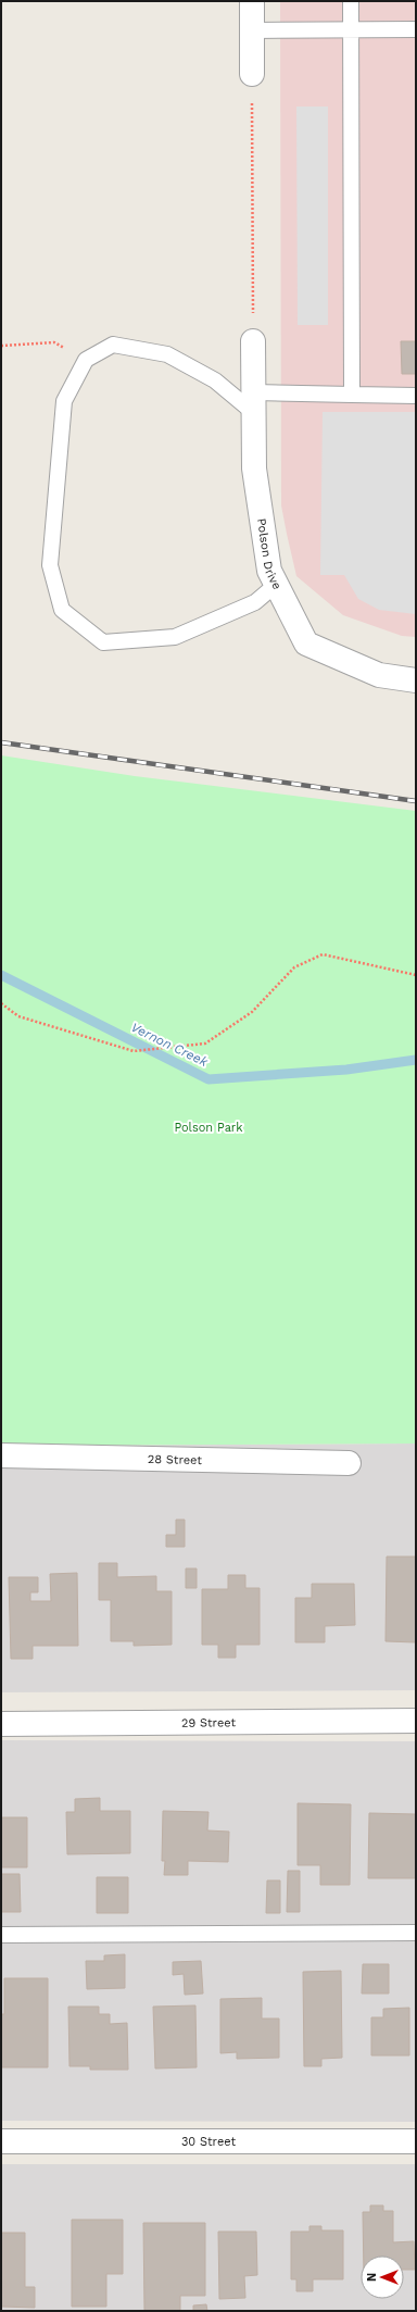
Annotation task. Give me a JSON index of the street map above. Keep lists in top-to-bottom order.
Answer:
{
  "streets": {
    "street": [
      "Polson Drive",
      "28 Street",
      "29 Street",
      "30 Street"
    ]
  },
  "water": ["Vernon Creek"],
  "parks": ["Polson Park"],
  "north": "left"
}
